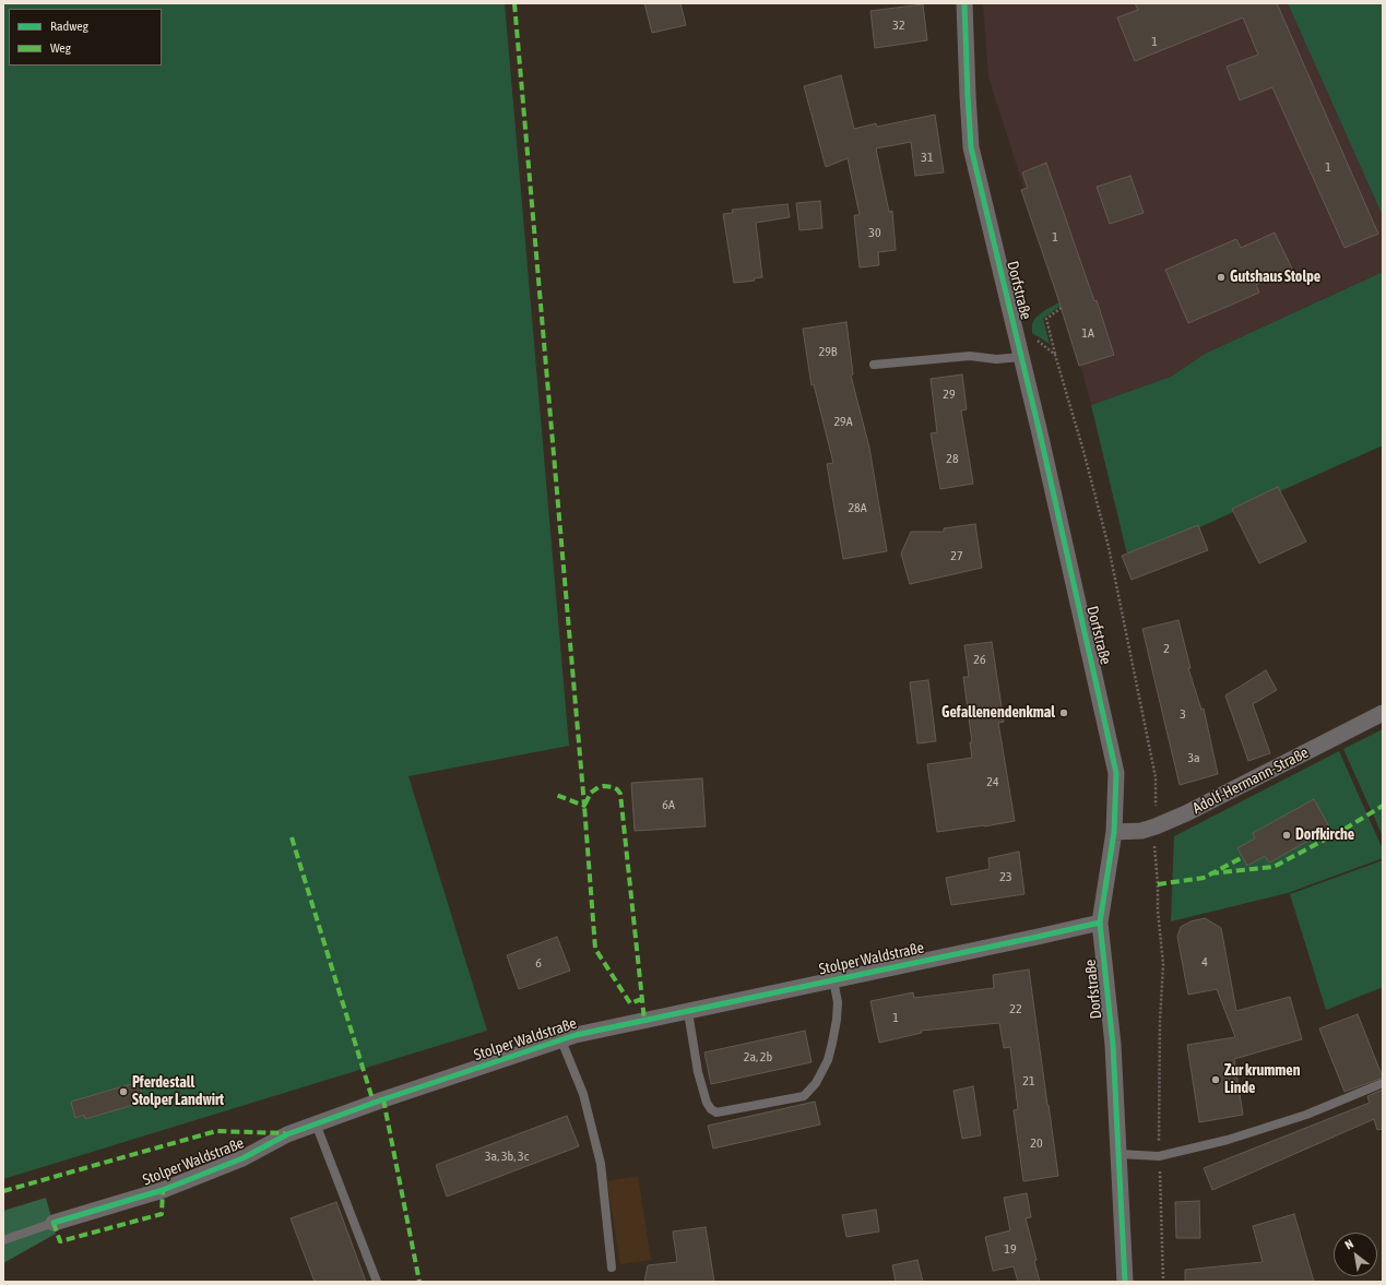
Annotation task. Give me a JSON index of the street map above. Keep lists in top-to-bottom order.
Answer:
{
  "streets": {
    "street": ["Dorfstraße", "Adolf-Hermann-Straße", "Stolper Waldstraße"]
  },
  "crossings": [
    ["Dorfstraße", "Adolf-Hermann-Straße"],
    ["Dorfstraße", "Stolper Waldstraße"]
  ],
  "places": [
    "Gutshaus Stolpe",
    "Gefallenendenkmal",
    "Dorfkirche",
    "Zur krummen Linde",
    "Pferdestall Stolper Landwirt"
  ],
  "house_numbers": [
    "32",
    "1",
    "31",
    "1",
    "30",
    "1",
    "1A",
    "29B",
    "29",
    "29A",
    "28",
    "28A",
    "27",
    "2",
    "26",
    "3",
    "3a",
    "24",
    "6A",
    "23",
    "4",
    "6",
    "22",
    "1",
    "2a, 2b",
    "21",
    "20",
    "3a, 3b, 3c",
    "19"
  ],
  "legend": ["Radweg", "Weg"],
  "north": "top left"
}
